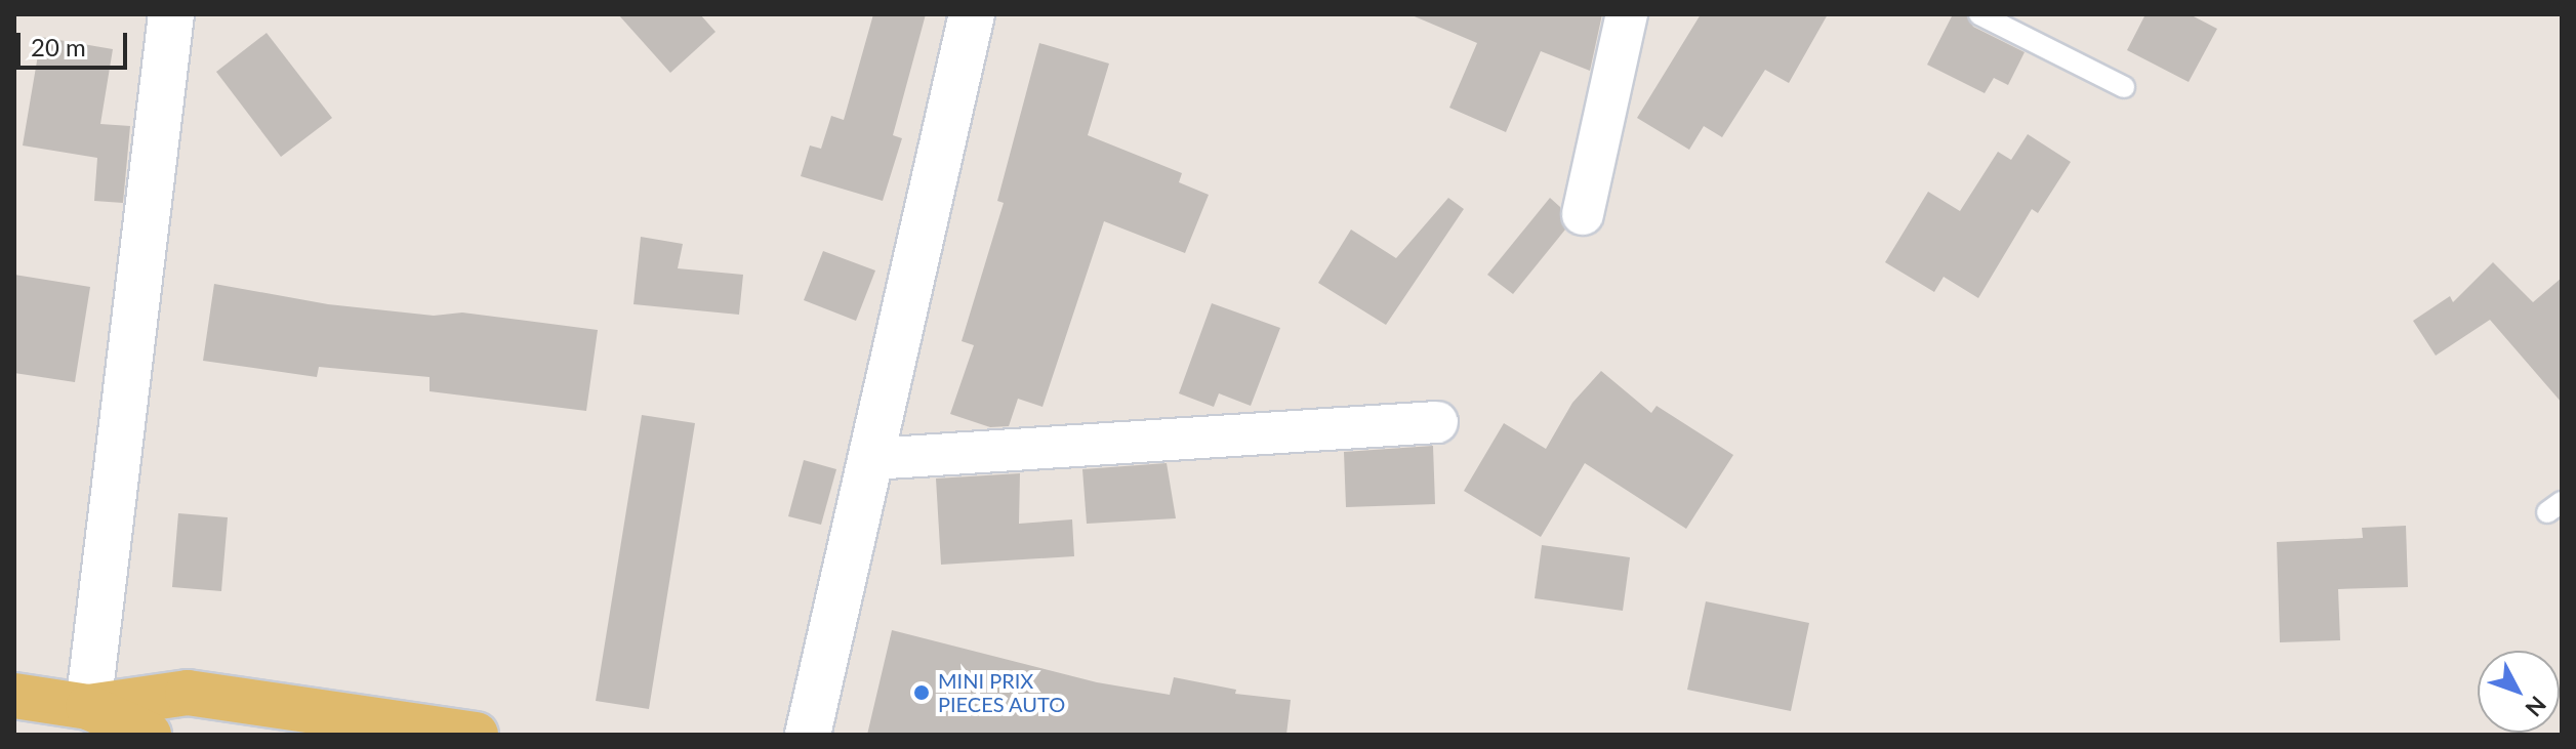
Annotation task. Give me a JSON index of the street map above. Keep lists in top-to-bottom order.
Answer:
{
  "places": ["MINI PRIX PIECES AUTO"],
  "scale_bar": "20 m",
  "north": "bottom right"
}
